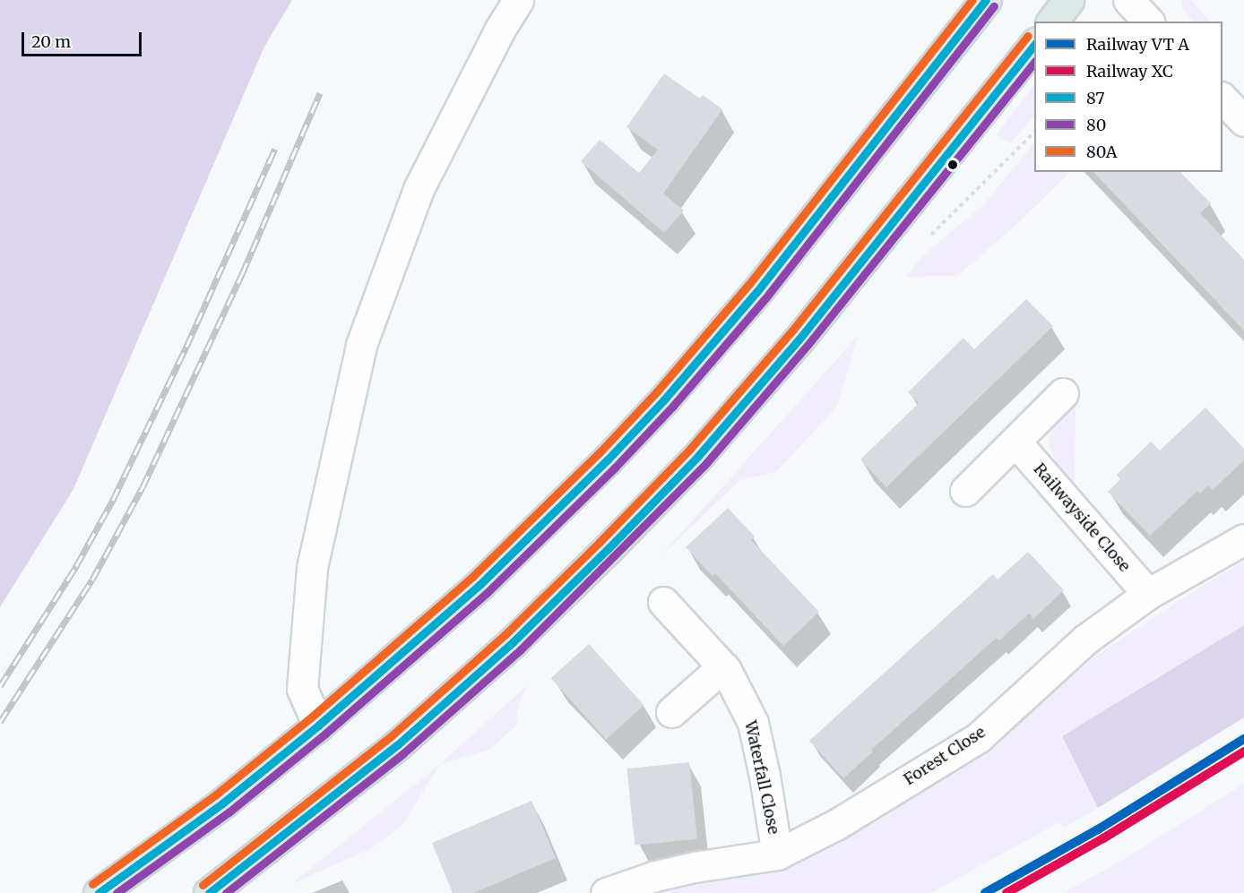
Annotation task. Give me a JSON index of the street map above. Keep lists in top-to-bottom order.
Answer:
{
  "streets": {
    "street": ["Railwayside Close", "Forest Close", "Waterfall Close"]
  },
  "crossings": [
    ["Railwayside Close", "Forest Close"],
    ["Forest Close", "Waterfall Close"]
  ],
  "lines": [
    "transit line 87",
    "transit line 80A",
    "transit line 80",
    "rail line XC"
  ],
  "legend": [
    "Railway VT A",
    "Railway XC",
    "87",
    "80",
    "80A"
  ],
  "scale_bar": "20 m"
}
